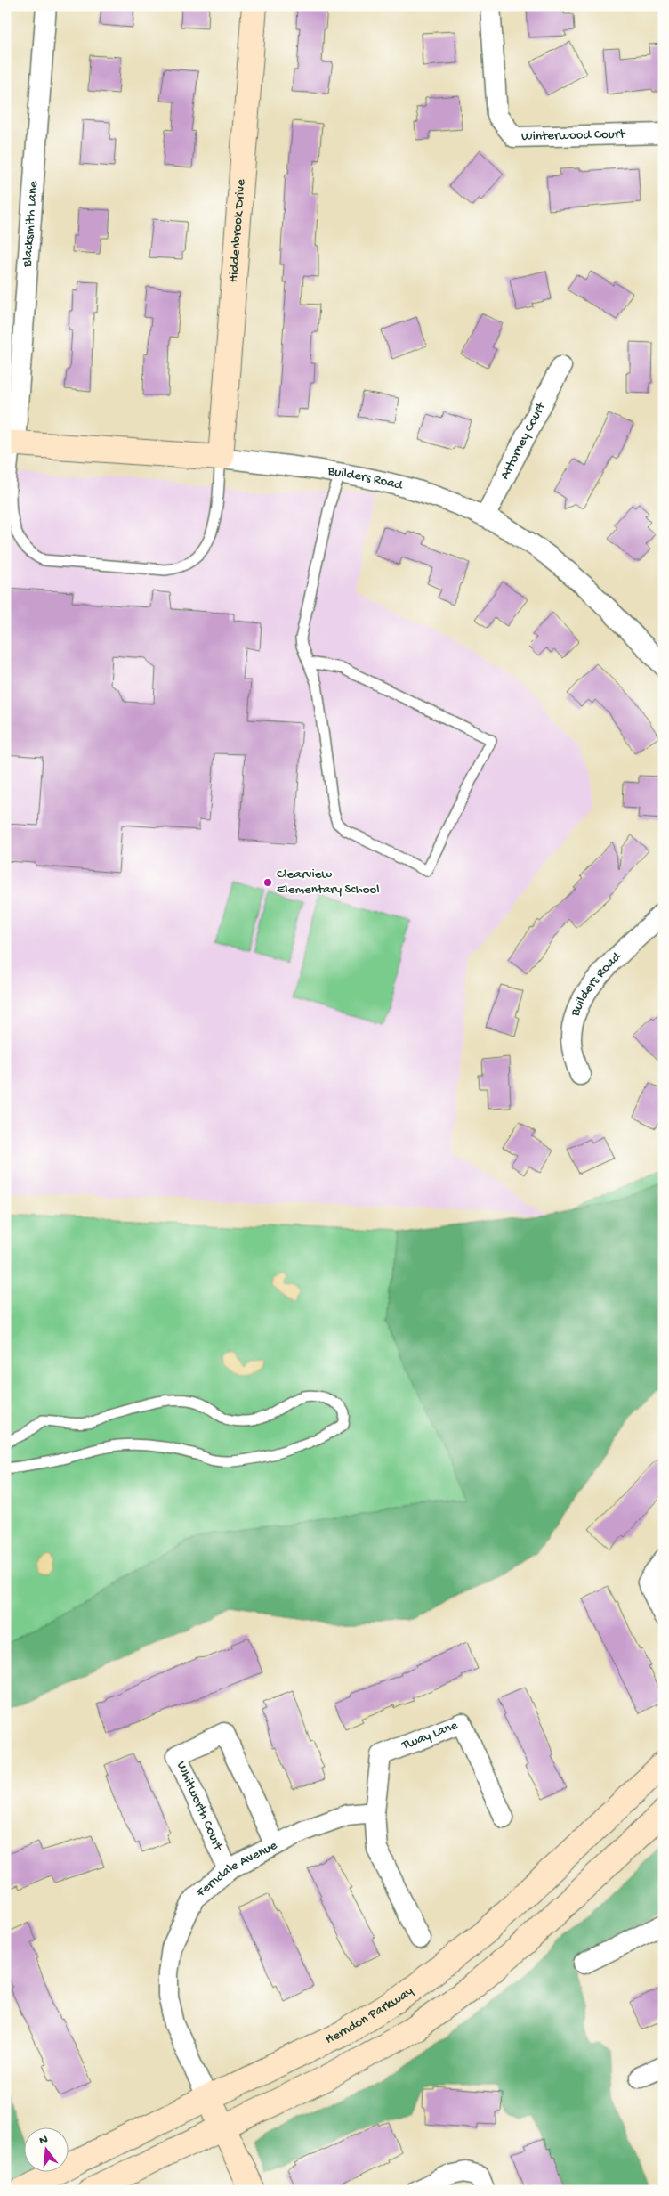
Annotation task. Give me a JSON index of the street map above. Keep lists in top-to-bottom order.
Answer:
{
  "streets": {
    "main road": [
      "Hiddenbrook Drive",
      "Builders Road",
      "Ferndale Avenue",
      "Herndon Parkway"
    ],
    "street": [
      "Winterwood Court",
      "Blacksmith Lane",
      "Attorney Court",
      "Tway Lane",
      "Whitworth Court"
    ]
  },
  "crossings": [
    ["Blacksmith Lane", "Builders Road"],
    ["Hiddenbrook Drive", "Builders Road"],
    ["Attorney Court", "Builders Road"],
    ["Tway Lane", "Ferndale Avenue"],
    ["Whitworth Court", "Ferndale Avenue"],
    ["Ferndale Avenue", "Herndon Parkway"]
  ],
  "places": ["Clearview Elementary School"],
  "north": "top"
}
